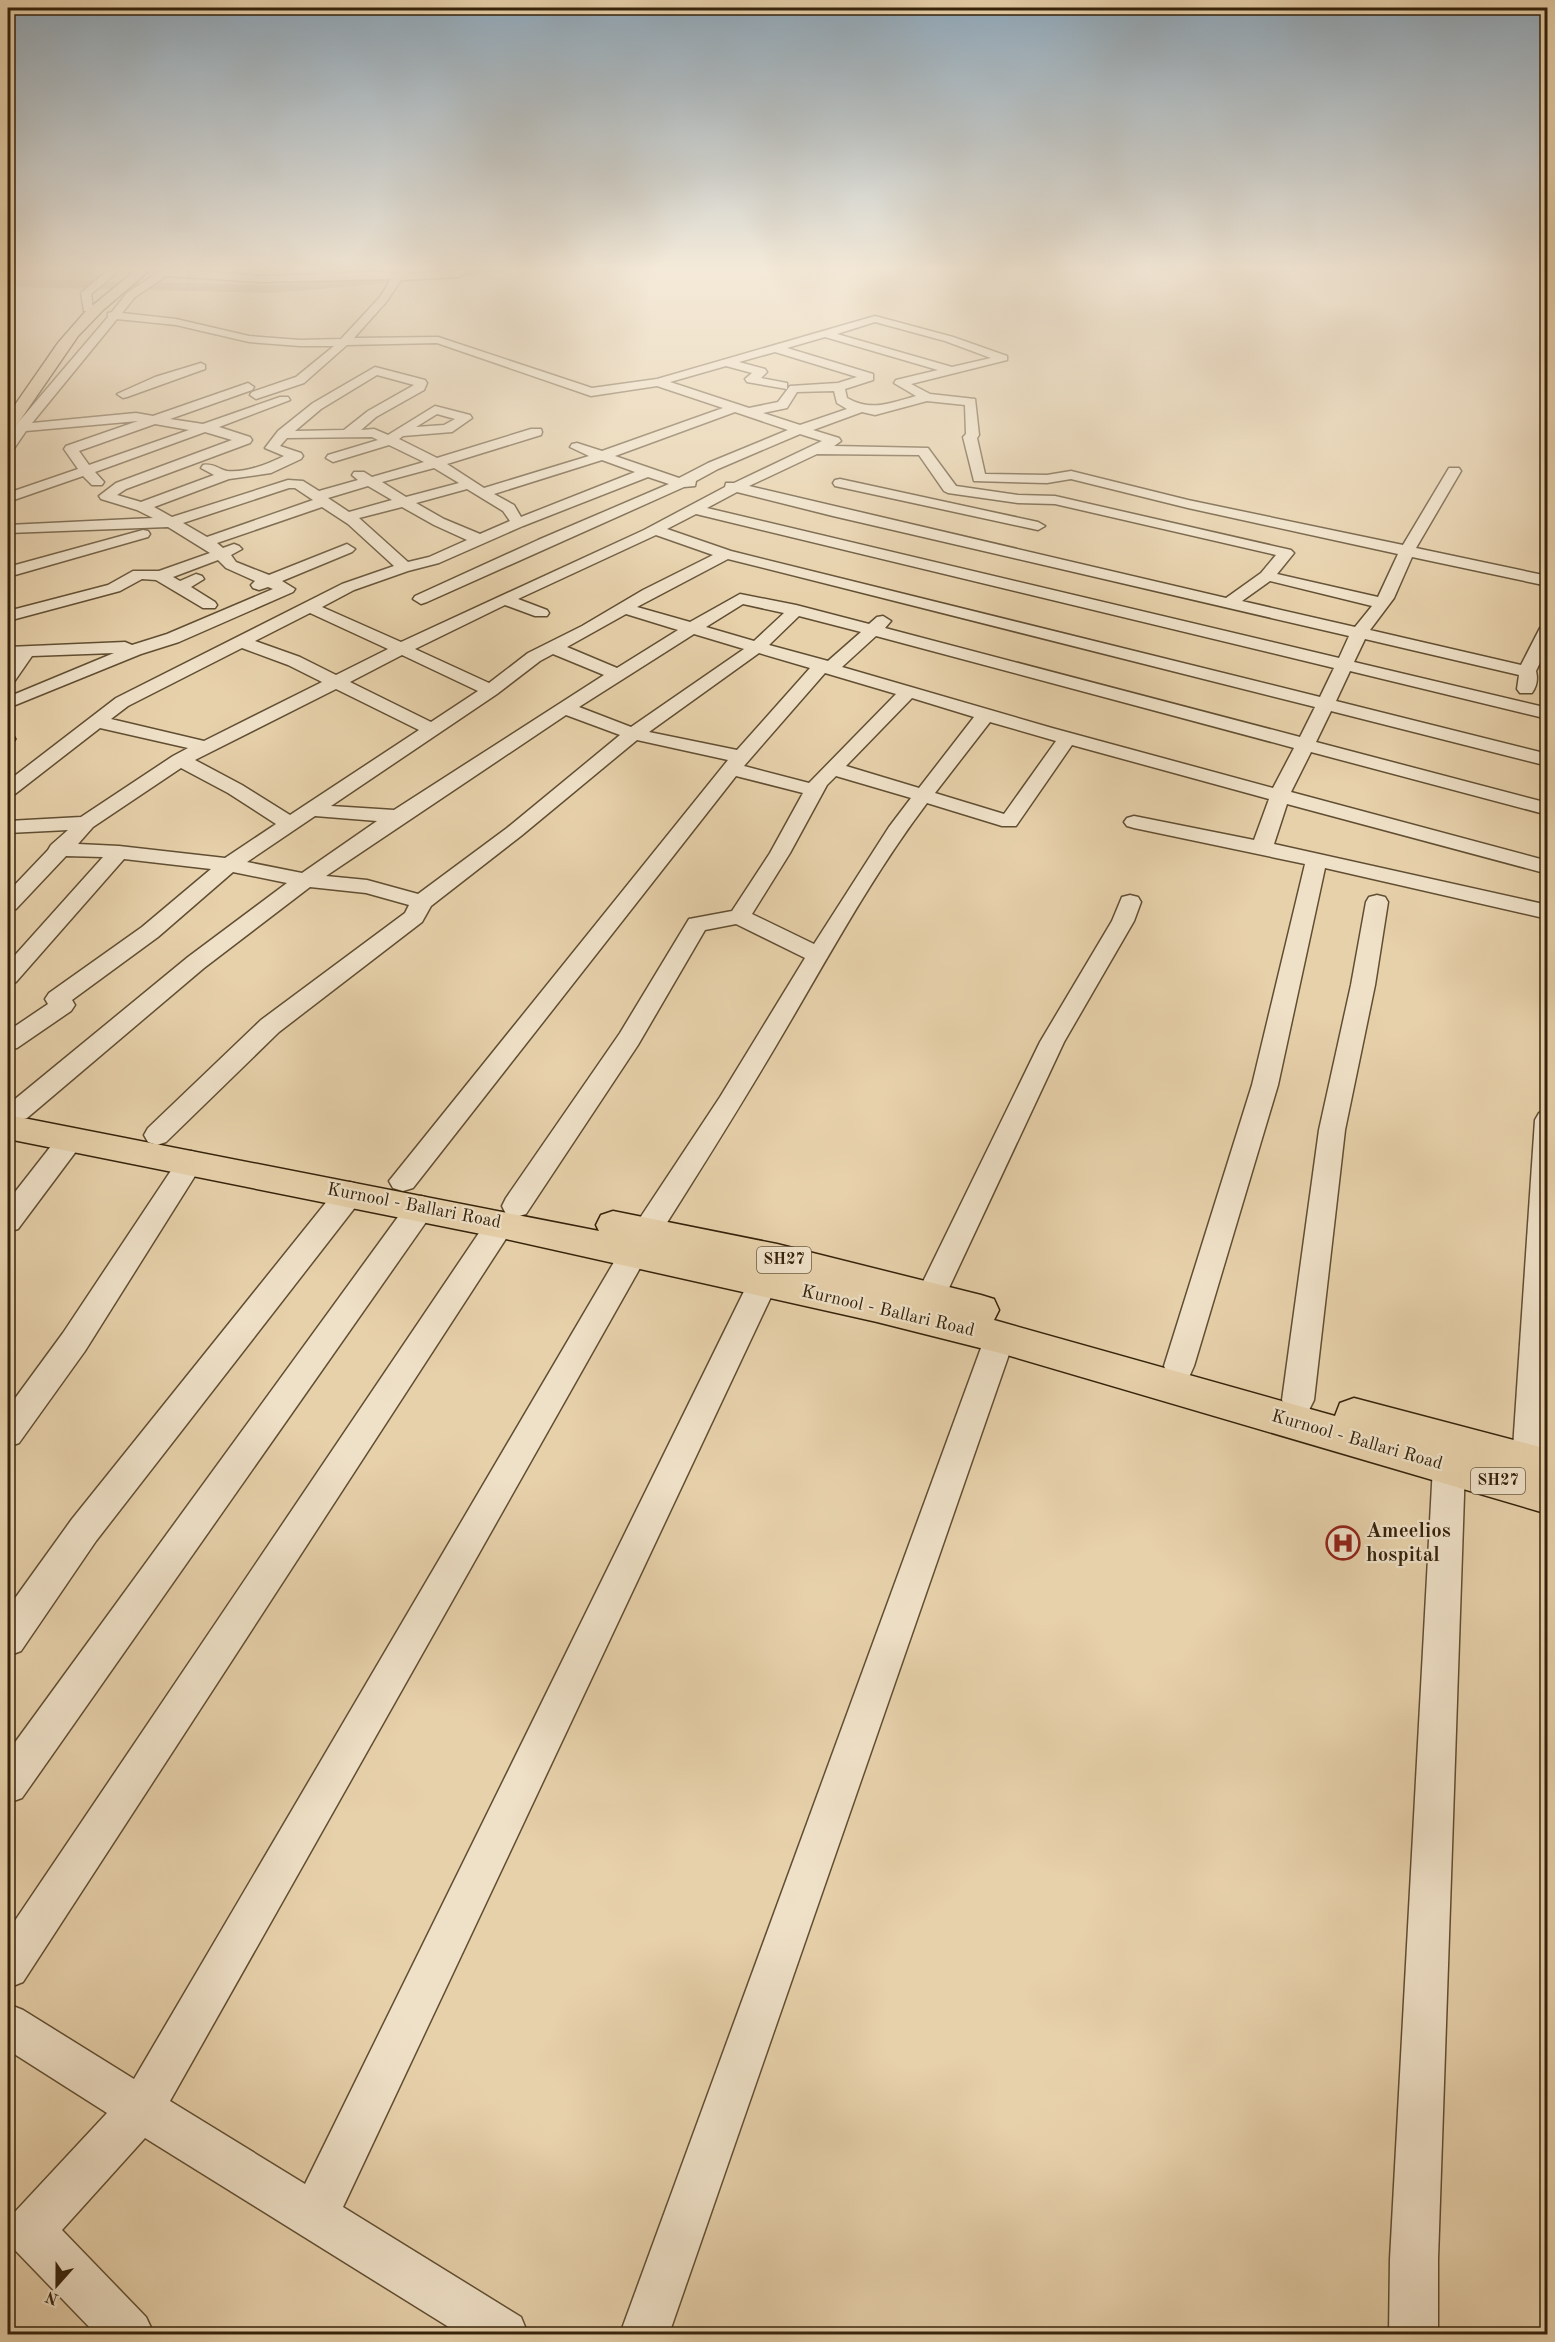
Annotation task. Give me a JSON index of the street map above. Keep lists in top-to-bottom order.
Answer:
{
  "streets": {
    "main road": ["Kurnool - Ballari Road", "SH27"]
  },
  "places": {
    "hospital": ["Ameelios hospital"]
  },
  "north": "bottom"
}
